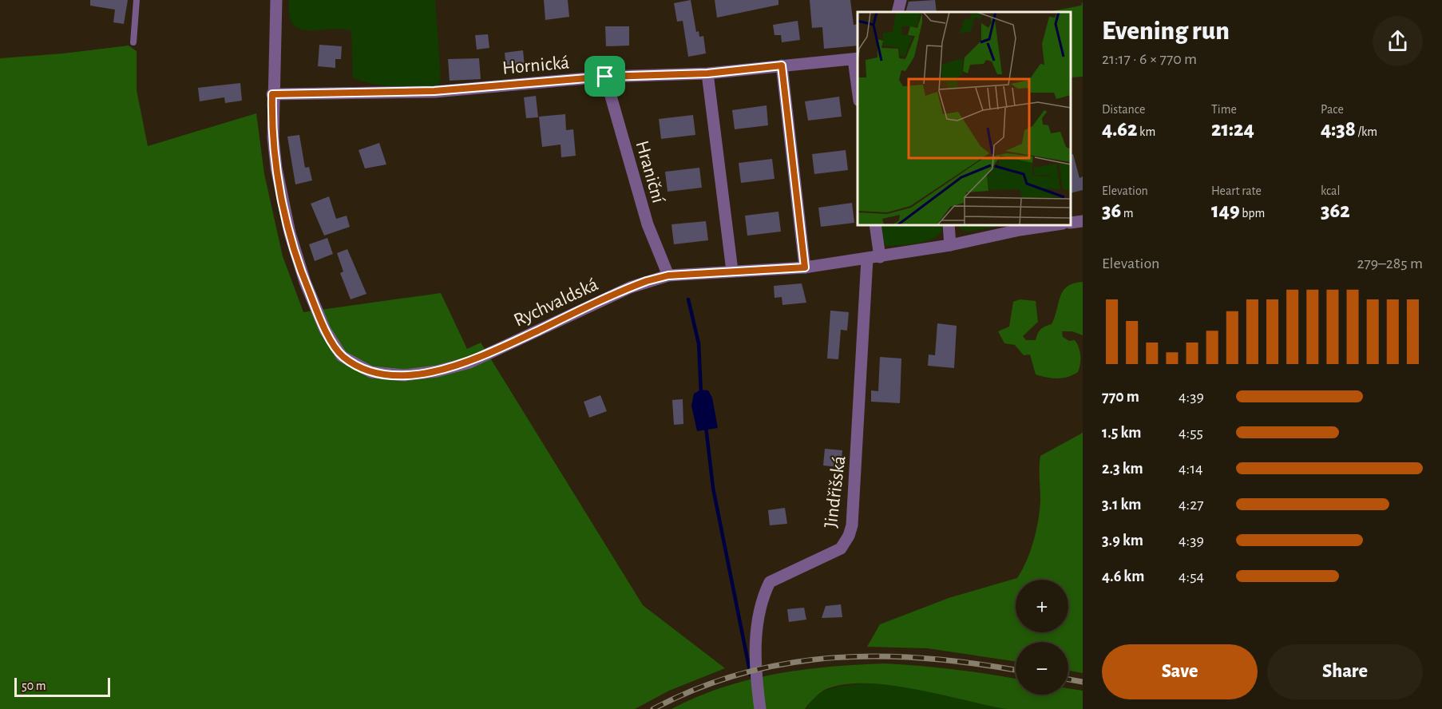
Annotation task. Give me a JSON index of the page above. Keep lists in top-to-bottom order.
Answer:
{
  "streets": {
    "street": [
      "Hornická",
      "Hraniční",
      "Rychvaldská",
      "Jindřišská"
    ]
  },
  "crossings": [
    ["Hornická", "Hraniční"],
    ["Hornická", "Rychvaldská"],
    ["Hraniční", "Rychvaldská"],
    ["Rychvaldská", "Jindřišská"]
  ],
  "scale_bar": "50 m",
  "page": {
    "heading": ["Evening run", "21:17 · 6 × 770 m"],
    "stats": [
      ["Distance", "4.62 km"],
      ["Time", "21:24"],
      ["Pace", "4:38 /km"],
      ["Elevation", "36 m"],
      ["Heart rate", "149 bpm"],
      ["kcal", "362"]
    ],
    "chart": ["Elevation", "279–285 m"],
    "list": [
      {
        "name": "770 m",
        "note": "4:39"
      },
      {
        "name": "1.5 km",
        "note": "4:55"
      },
      {
        "name": "2.3 km",
        "note": "4:14"
      },
      {
        "name": "3.1 km",
        "note": "4:27"
      },
      {
        "name": "3.9 km",
        "note": "4:39"
      },
      {
        "name": "4.6 km",
        "note": "4:54"
      }
    ],
    "map_buttons": ["+", "−"],
    "buttons": ["Save", "Share"],
    "scale": "50 m"
  }
}
